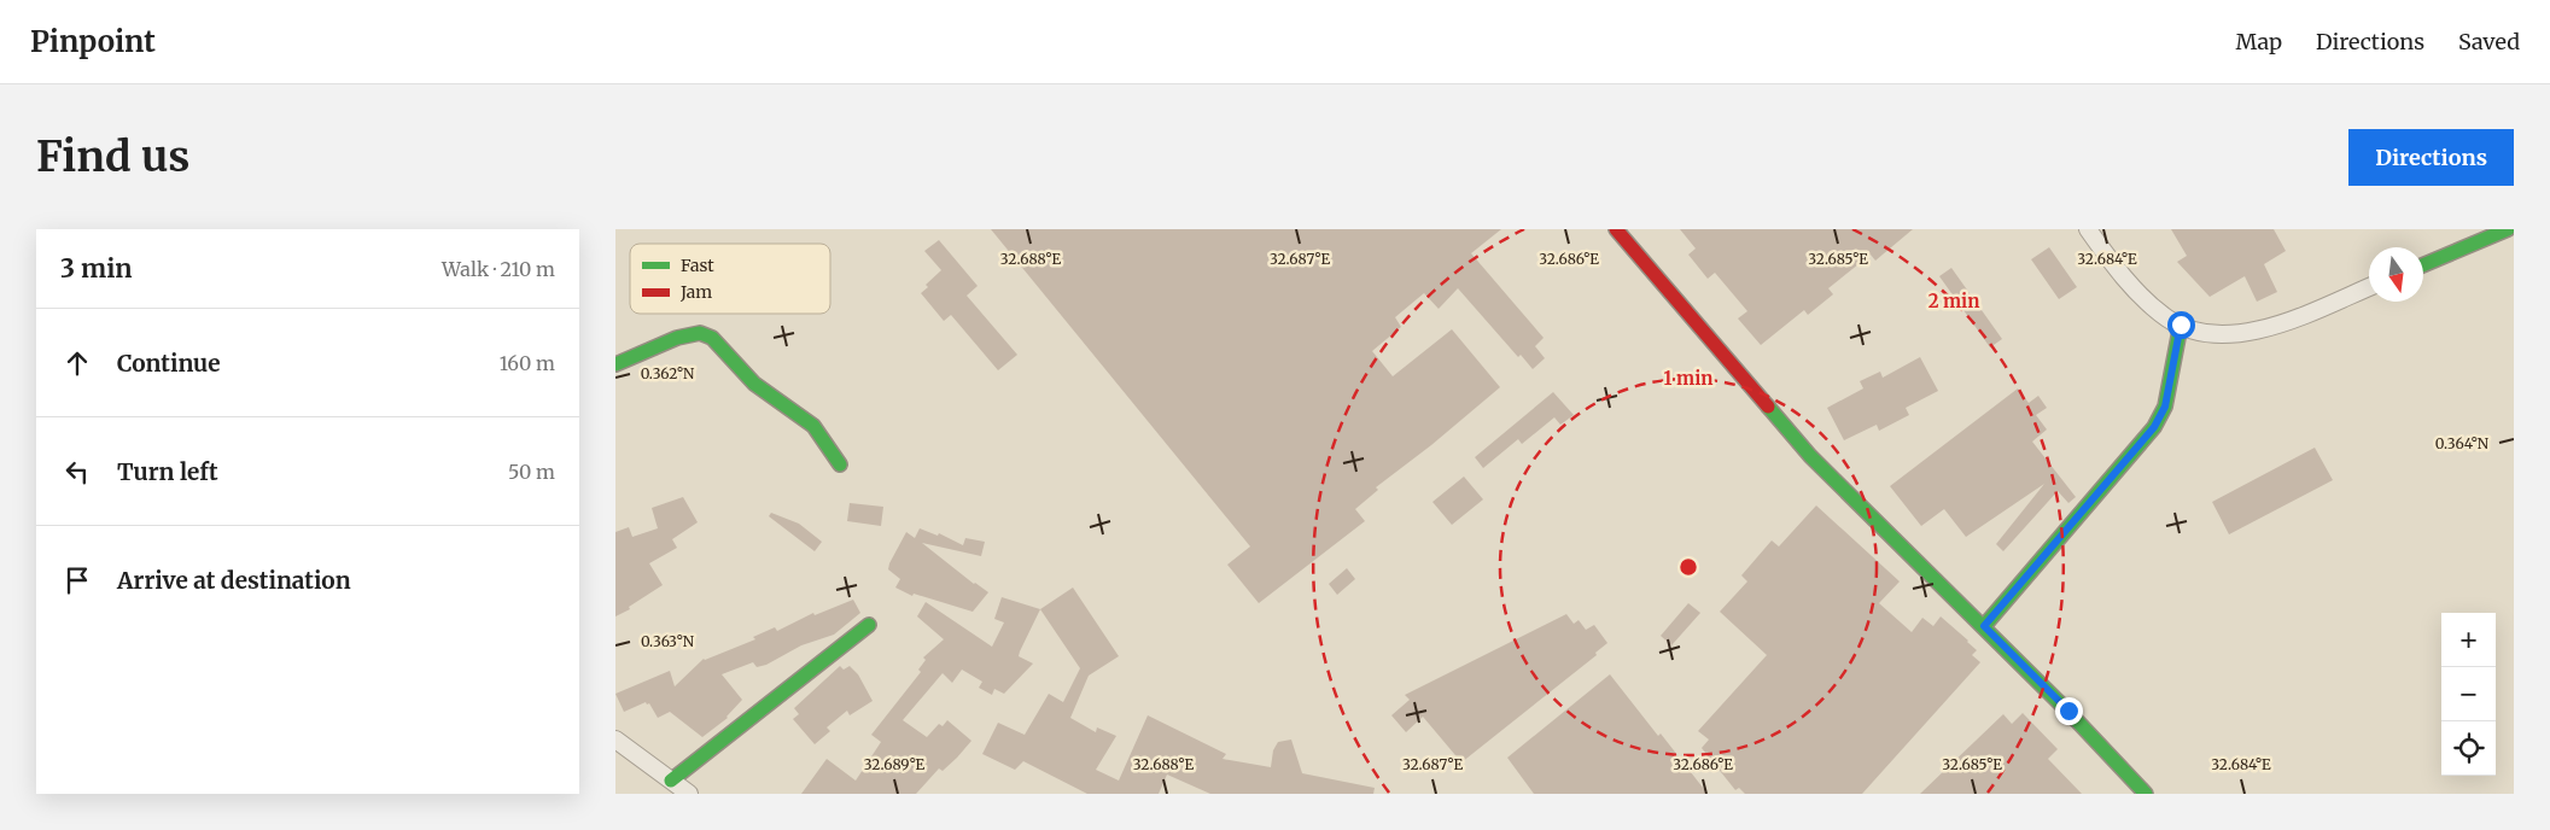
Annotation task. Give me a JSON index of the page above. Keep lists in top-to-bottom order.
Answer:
{
  "legend": ["Fast", "Jam"],
  "north": "bottom",
  "page": {
    "header": "Pinpoint",
    "nav": ["Map", "Directions", "Saved"],
    "buttons": "Directions",
    "title": "Find us",
    "heading": ["3 min", "Walk · 210 m"],
    "list": [
      ["Continue", "160 m"],
      ["Turn left", "50 m"],
      "Arrive at destination"
    ],
    "map_buttons": ["+", "−"]
  },
  "coordinates": [
    "32.685°E",
    "32.688°E",
    "32.687°E",
    "32.686°E",
    "32.684°E",
    "0.362°N",
    "0.364°N",
    "0.363°N",
    "32.689°E"
  ],
  "rings": ["2 min", "1 min"]
}
